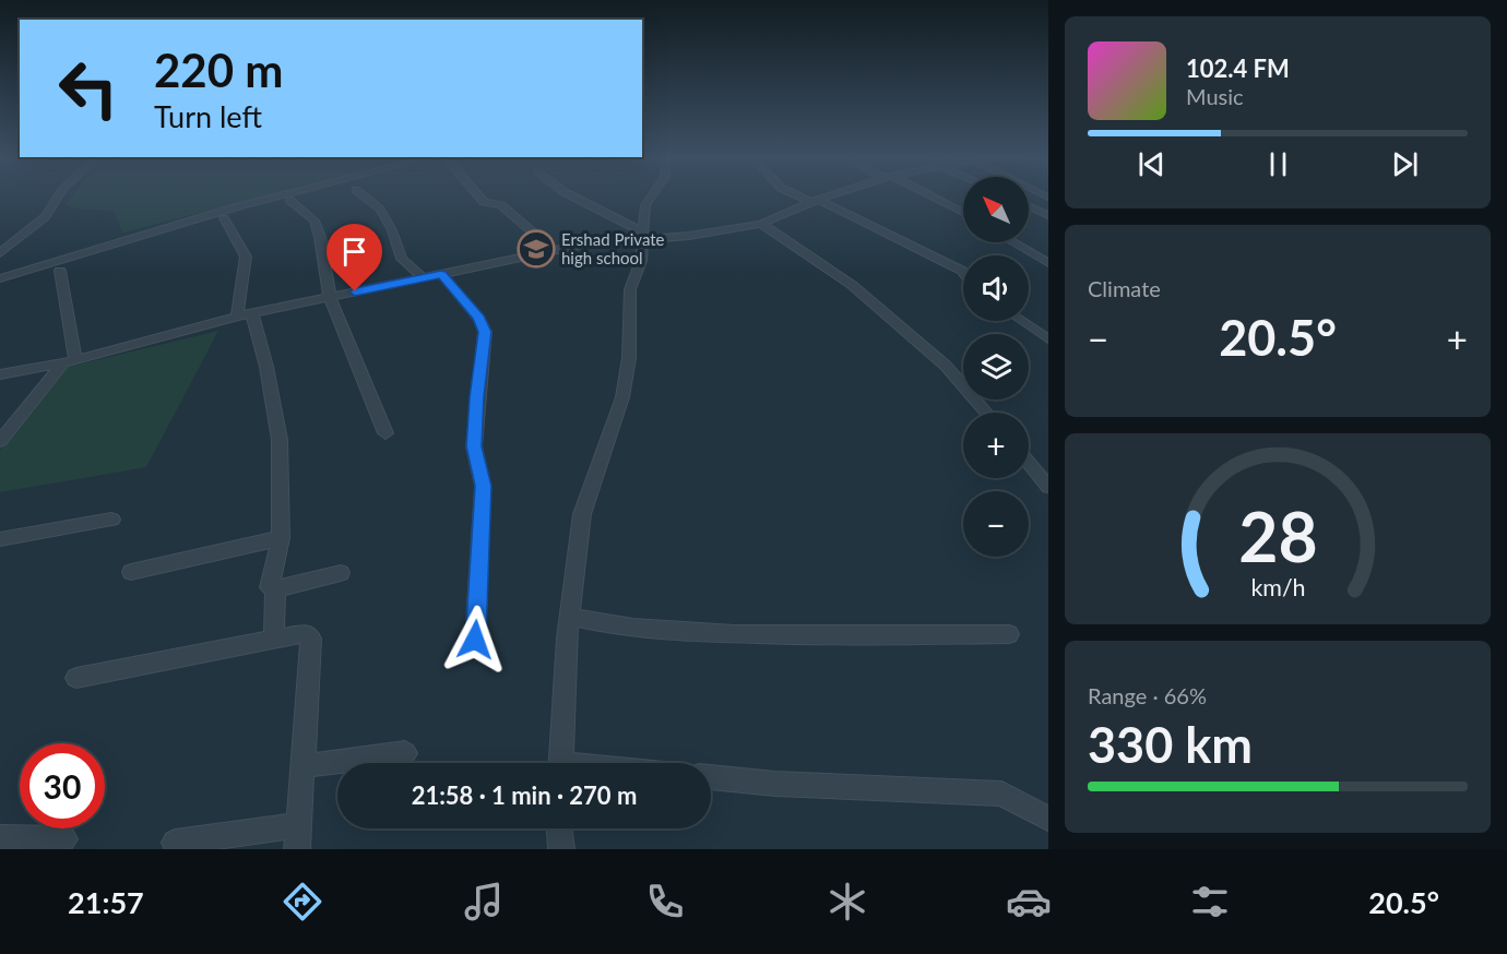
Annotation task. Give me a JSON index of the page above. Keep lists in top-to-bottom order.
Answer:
{
  "places": {
    "school or university": ["Ershad Private high school"]
  },
  "north": "top left",
  "page": {
    "turn": ["220 m", "Turn left"],
    "song": ["102.4 FM", "Music"],
    "map_buttons": ["+", "−"],
    "tile": [
      "Climate",
      ["Range · 66%", "330 km"]
    ],
    "heat": ["−", "20.5°", "+"],
    "limit": "30",
    "trip": "21:58 · 1 min · 270 m",
    "tabs": ["21:57", "20.5°"],
    "gauge": ["28", "km/h"]
  }
}
